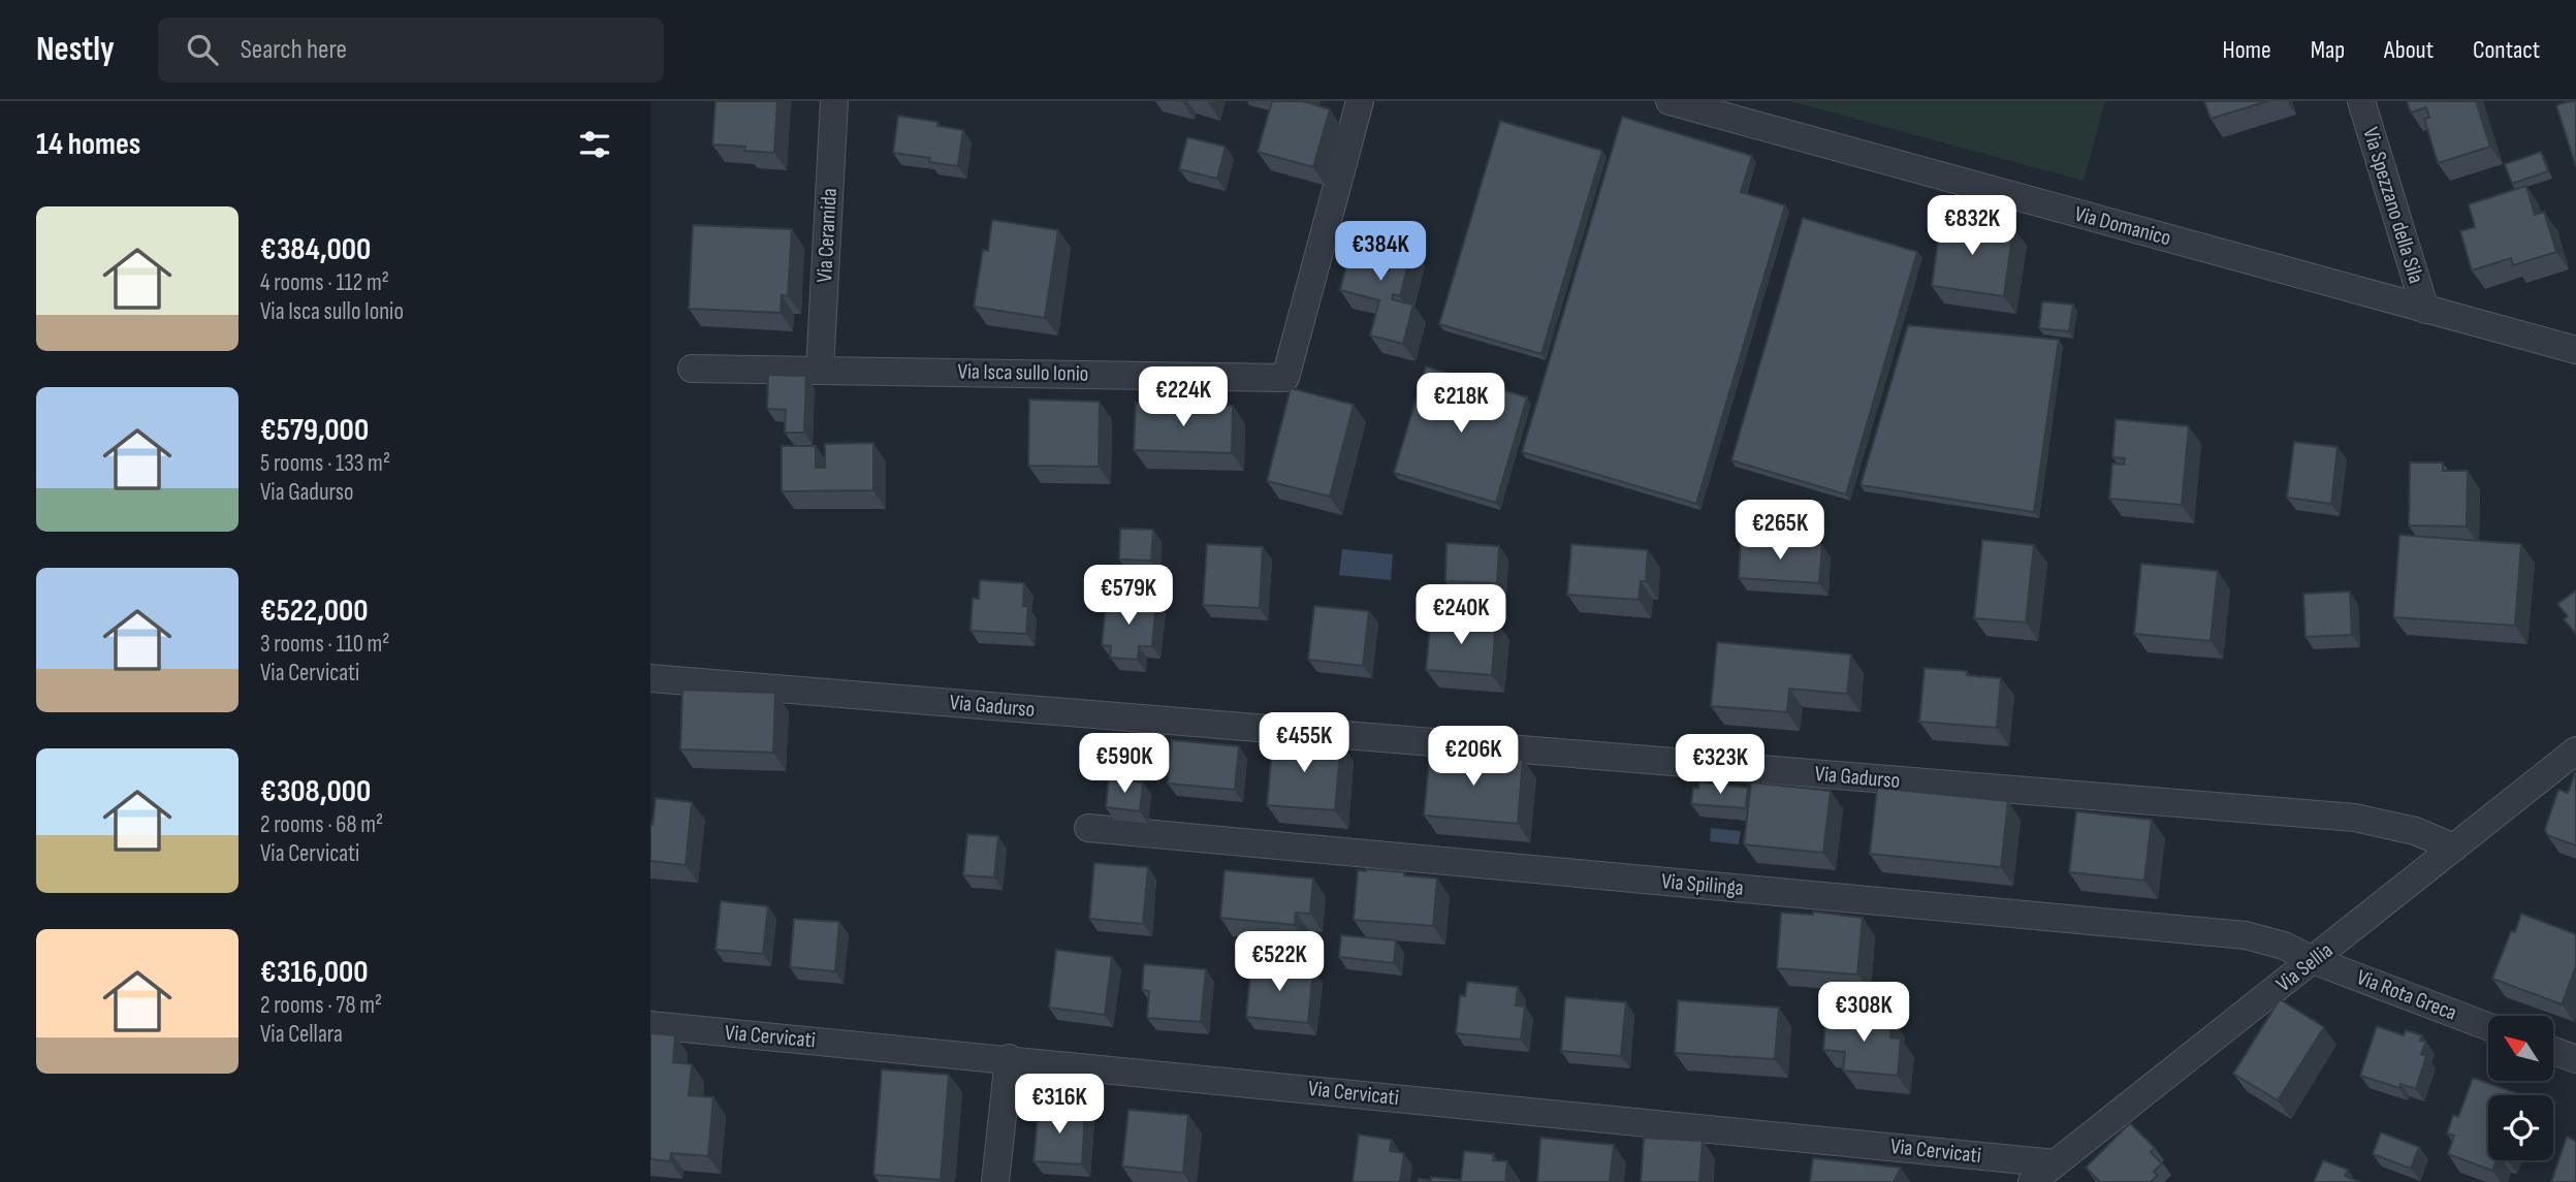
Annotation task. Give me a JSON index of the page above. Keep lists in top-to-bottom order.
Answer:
{
  "streets": {
    "street": [
      "Via Spezzano della Sila",
      "Via Domanico",
      "Via Ceramida",
      "Via Isca sullo Ionio",
      "Via Gadurso",
      "Via Spilinga",
      "Via Sellia",
      "Via Rota Greca",
      "Via Cervicati"
    ]
  },
  "crossings": [
    ["Via Spezzano della Sila", "Via Domanico"],
    ["Via Ceramida", "Via Isca sullo Ionio"],
    ["Via Gadurso", "Via Sellia"],
    ["Via Spilinga", "Via Sellia"],
    ["Via Spilinga", "Via Rota Greca"],
    ["Via Sellia", "Via Rota Greca"],
    ["Via Sellia", "Via Cervicati"]
  ],
  "north": "top left",
  "page": {
    "header": "Nestly",
    "search": "Search here",
    "nav": [
      "Home",
      "Map",
      "About",
      "Contact"
    ],
    "heading": "14 homes",
    "list": [
      {
        "name": "€384,000",
        "note": "4 rooms · 112 m² · Via Isca sullo Ionio"
      },
      {
        "name": "€579,000",
        "note": "5 rooms · 133 m² · Via Gadurso"
      },
      {
        "name": "€522,000",
        "note": "3 rooms · 110 m² · Via Cervicati"
      },
      {
        "name": "€308,000",
        "note": "2 rooms · 68 m² · Via Cervicati"
      },
      {
        "name": "€316,000",
        "note": "2 rooms · 78 m² · Via Cellara"
      }
    ],
    "price": [
      "€832K",
      "€384K",
      "€224K",
      "€218K",
      "€265K",
      "€579K",
      "€240K",
      "€455K",
      "€206K",
      "€590K",
      "€323K",
      "€522K",
      "€308K",
      "€316K"
    ]
  }
}
